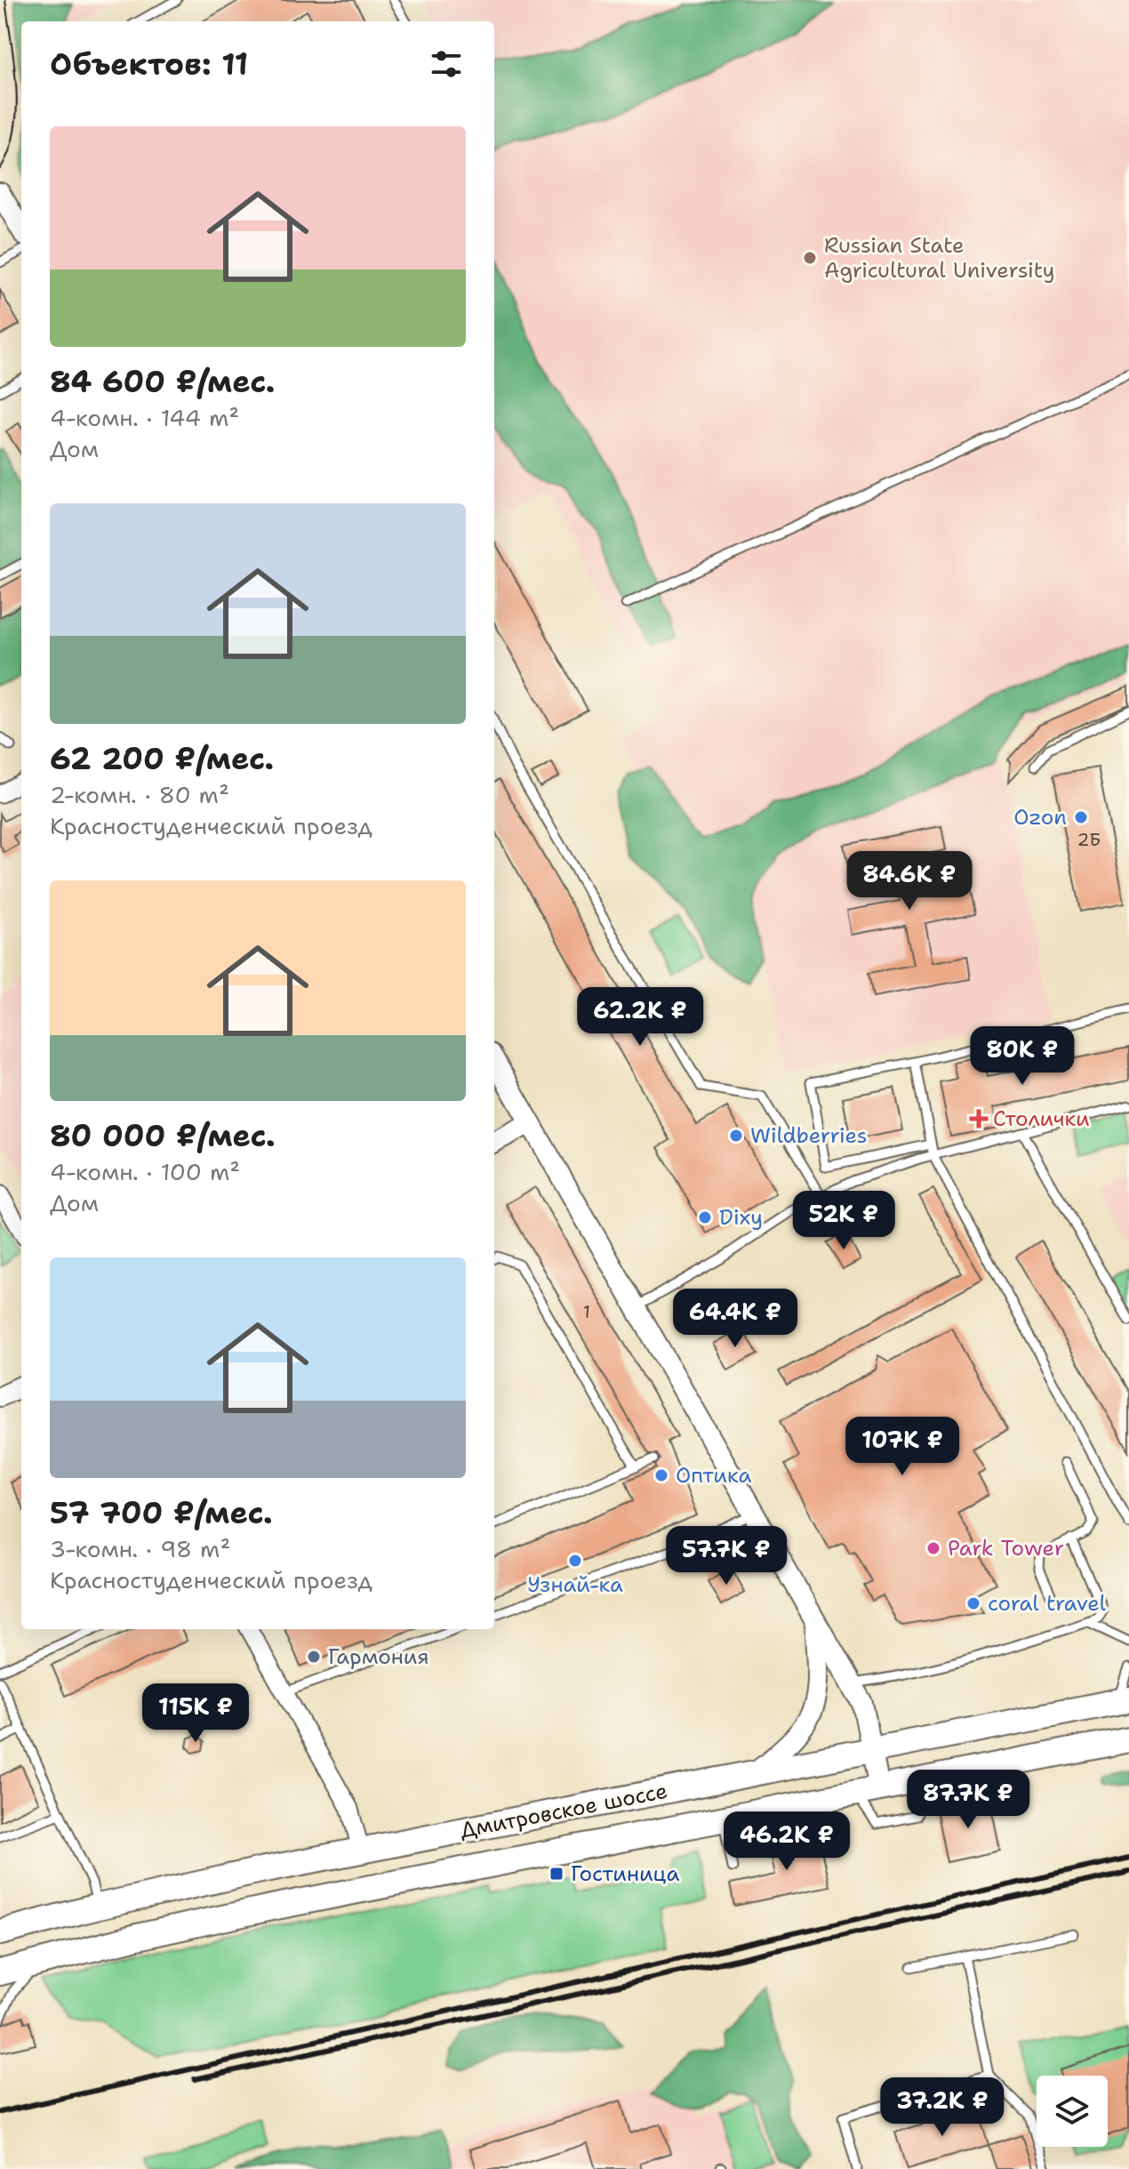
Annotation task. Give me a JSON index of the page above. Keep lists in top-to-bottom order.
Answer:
{
  "streets": {
    "main road": ["Дмитровское шоссе"]
  },
  "places": {
    "other": [
      "Russian State Agricultural University",
      "Ozon",
      "Wildberries",
      "Dixy",
      "Оптика",
      "Park Tower",
      "Узнай-ка",
      "coral travel",
      "Гармония"
    ],
    "health": ["Столички"],
    "transit": ["Гостиница"]
  },
  "house_numbers": ["2Б", "1"],
  "page": {
    "heading": "Объектов: 11",
    "list": [
      {
        "name": "84 600 ₽/мес.",
        "note": "4-комн. · 144 m² · Дом"
      },
      {
        "name": "62 200 ₽/мес.",
        "note": "2-комн. · 80 m² · Красностуденческий проезд"
      },
      {
        "name": "80 000 ₽/мес.",
        "note": "4-комн. · 100 m² · Дом"
      },
      {
        "name": "57 700 ₽/мес.",
        "note": "3-комн. · 98 m² · Красностуденческий проезд"
      }
    ],
    "price": [
      "84.6K ₽",
      "62.2K ₽",
      "80K ₽",
      "52K ₽",
      "64.4K ₽",
      "107K ₽",
      "57.7K ₽",
      "115K ₽",
      "87.7K ₽",
      "46.2K ₽",
      "37.2K ₽"
    ]
  }
}
